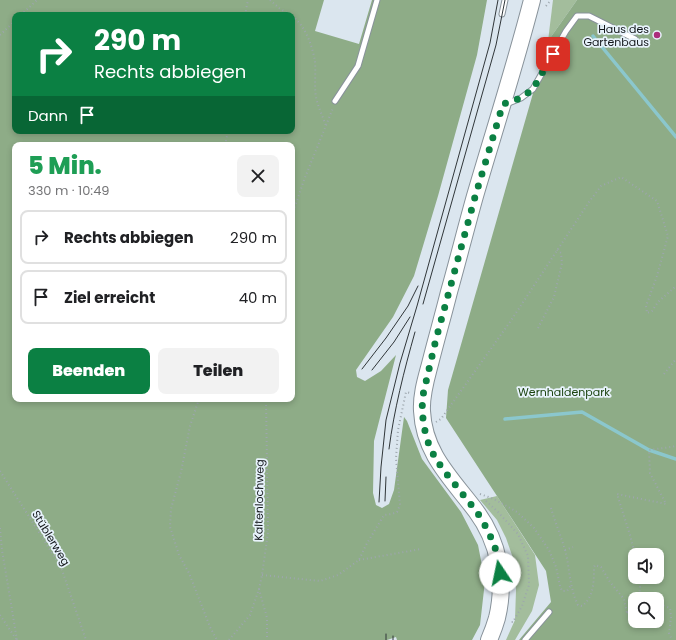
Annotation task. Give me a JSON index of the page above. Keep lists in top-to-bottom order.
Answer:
{
  "streets": {
    "path": ["Kaltenlochweg", "Stüblerweg"]
  },
  "parks": ["Wernhaldenpark"],
  "places": ["Haus des Gartenbaus"],
  "page": {
    "turn": ["290 m", "Rechts abbiegen"],
    "then": "Dann",
    "heading": ["5 Min.", "330 m · 10:49"],
    "list": [
      {
        "name": "Rechts abbiegen",
        "value": "290 m"
      },
      {
        "name": "Ziel erreicht",
        "value": "40 m"
      }
    ],
    "buttons": ["Beenden", "Teilen"]
  }
}
